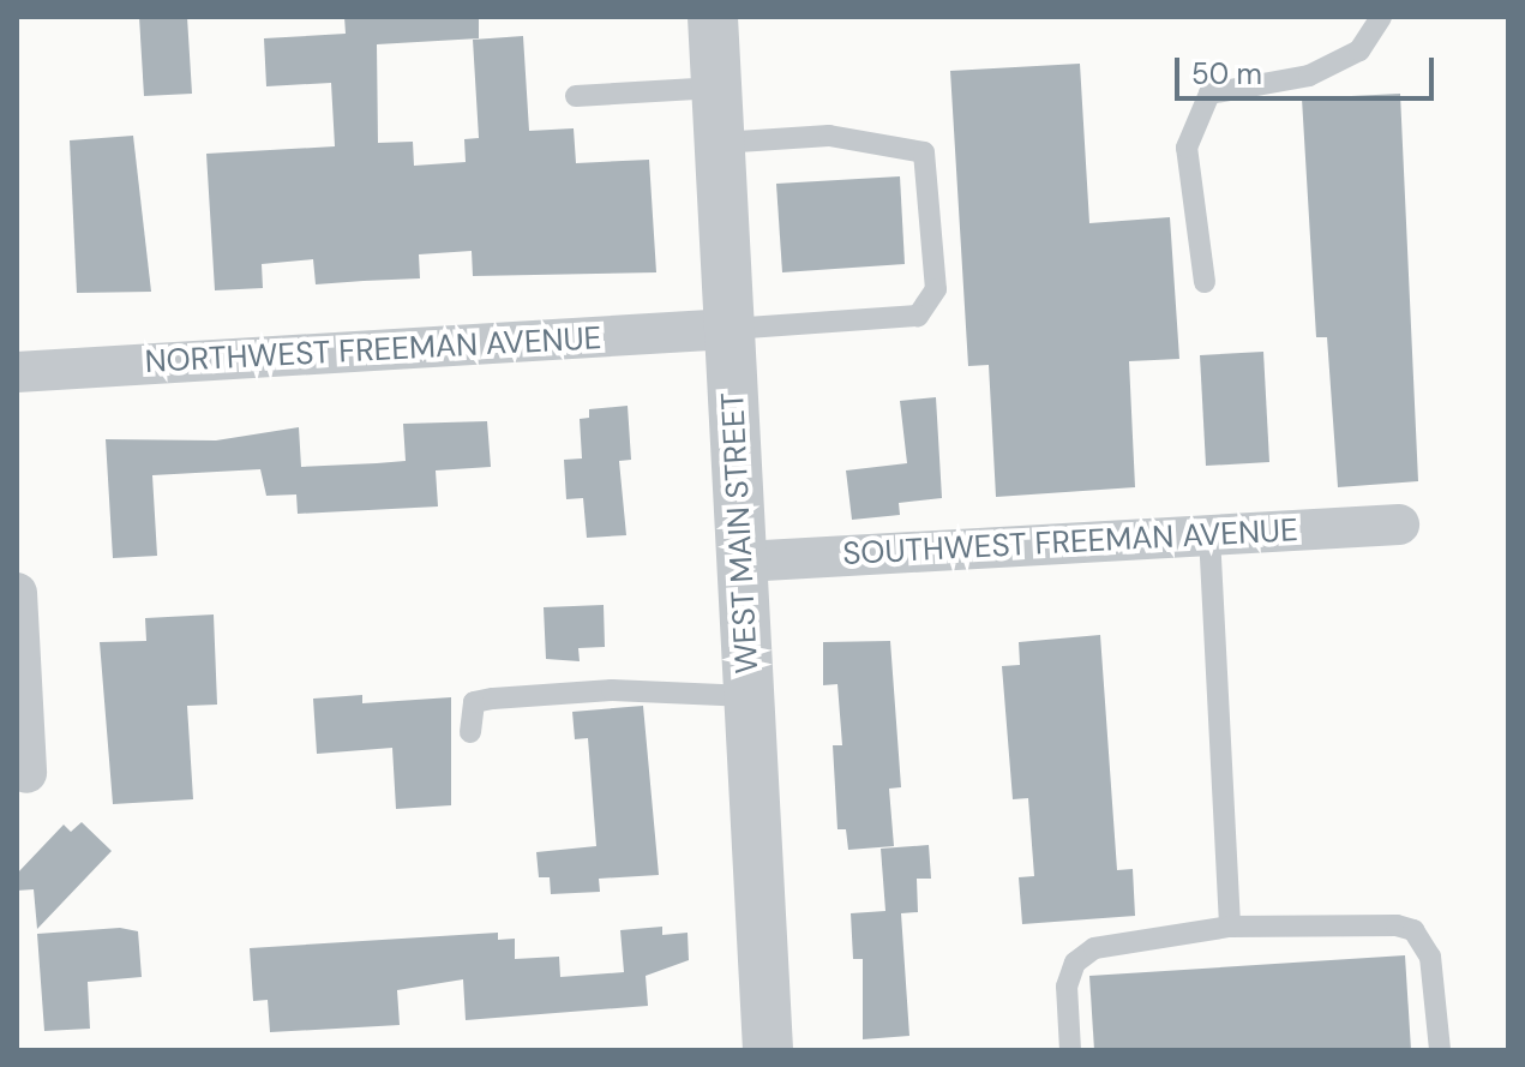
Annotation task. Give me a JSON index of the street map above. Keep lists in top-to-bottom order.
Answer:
{
  "streets": {
    "street": ["NORTHWEST FREEMAN AVENUE", "WEST MAIN STREET", "SOUTHWEST FREEMAN AVENUE"]
  },
  "crossings": [
    ["NORTHWEST FREEMAN AVENUE", "WEST MAIN STREET"],
    ["WEST MAIN STREET", "SOUTHWEST FREEMAN AVENUE"]
  ],
  "scale_bar": "50 m"
}
